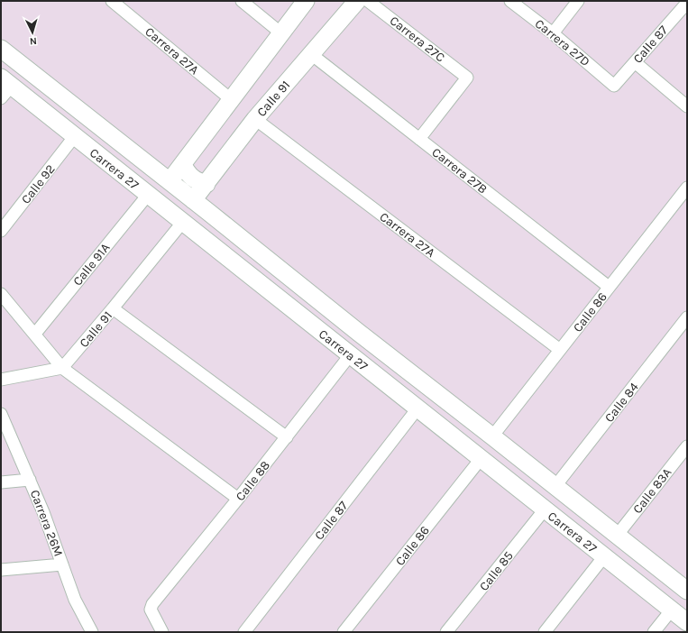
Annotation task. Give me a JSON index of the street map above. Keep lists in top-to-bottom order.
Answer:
{
  "streets": {
    "main road": ["Calle 91", "Carrera 27"],
    "street": [
      "Carrera 27C",
      "Carrera 27D",
      "Calle 87",
      "Carrera 27A",
      "Carrera 27B",
      "Calle 92",
      "Calle 91A",
      "Calle 86",
      "Calle 84",
      "Calle 88",
      "Calle 83A",
      "Carrera 26M",
      "Calle 85"
    ]
  },
  "crossings": [
    ["Carrera 27C", "Carrera 27B"],
    ["Carrera 27D", "Calle 87"],
    ["Calle 87", "Carrera 27"],
    ["Carrera 27A", "Calle 91"],
    ["Carrera 27A", "Calle 86"],
    ["Calle 91", "Carrera 27"],
    ["Calle 91", "Carrera 27B"],
    ["Carrera 27", "Calle 92"],
    ["Carrera 27", "Calle 91A"],
    ["Carrera 27", "Calle 86"],
    ["Carrera 27", "Calle 84"],
    ["Carrera 27", "Calle 88"],
    ["Carrera 27", "Calle 83A"],
    ["Carrera 27", "Calle 85"],
    ["Carrera 27B", "Calle 86"]
  ],
  "north": "bottom"
}
